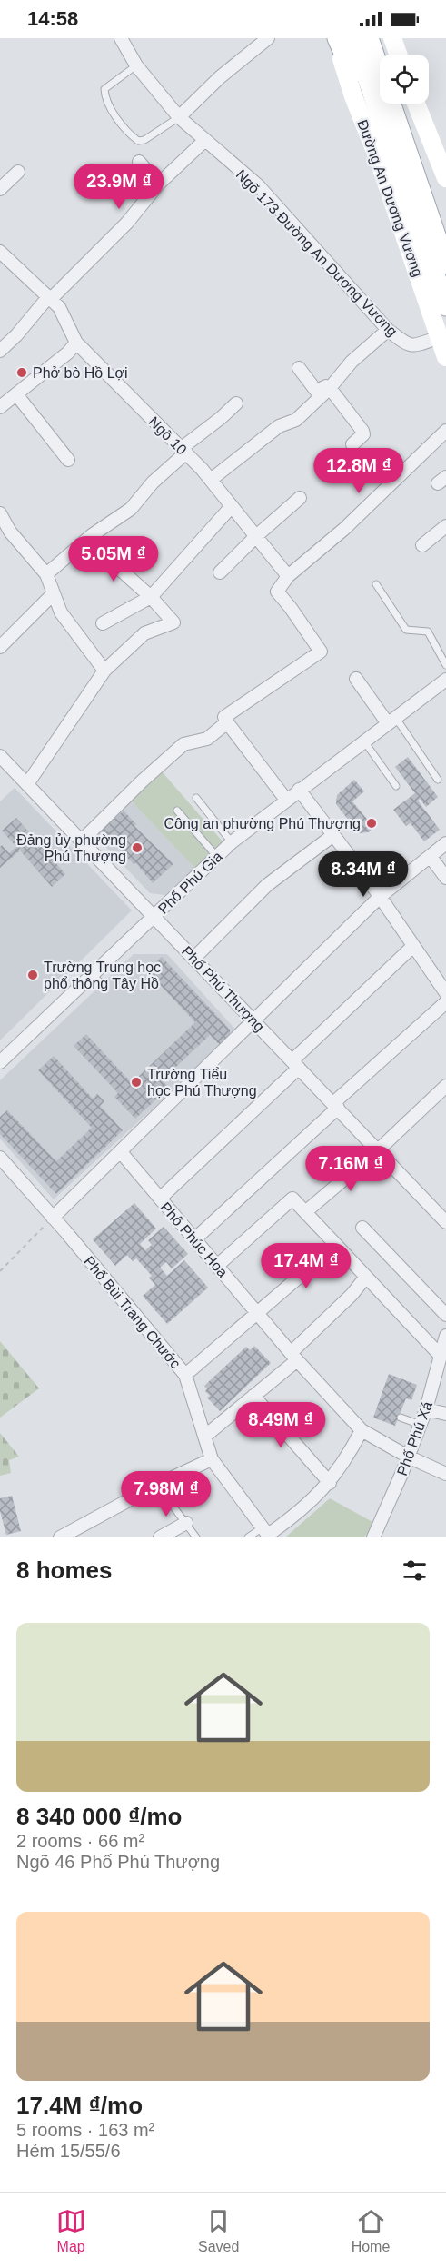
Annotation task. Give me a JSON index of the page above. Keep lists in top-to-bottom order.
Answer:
{
  "streets": {
    "main road": ["Đường An Dương Vương"],
    "street": [
      "Ngõ 173 Đường An Dương Vương",
      "Ngõ 10",
      "Phố Phú Gia",
      "Phố Phú Thượng",
      "Phố Phúc Hoa",
      "Phố Bùi Trang Chước",
      "Phố Phú Xá"
    ]
  },
  "crossings": [
    ["Đường An Dương Vương", "Ngõ 173 Đường An Dương Vương"],
    ["Phố Phú Gia", "Phố Phú Thượng"],
    ["Phố Phúc Hoa", "Phố Phú Xá"]
  ],
  "places": [
    "Phở bò Hồ Lợi",
    "Công an phường Phú Thượng",
    "Đảng ủy phường Phú Thượng",
    "Trường Trung học phổ thông Tây Hồ",
    "Trường Tiểu học Phú Thượng"
  ],
  "page": {
    "status": "14:58",
    "price": [
      "23.9M ₫",
      "12.8M ₫",
      "5.05M ₫",
      "8.34M ₫",
      "7.16M ₫",
      "17.4M ₫",
      "8.49M ₫",
      "7.98M ₫"
    ],
    "heading": "8 homes",
    "list": [
      {
        "name": "8 340 000 ₫/mo",
        "note": "2 rooms · 66 m² · Ngõ 46 Phố Phú Thượng"
      },
      {
        "name": "17.4M ₫/mo",
        "note": "5 rooms · 163 m² · Hẻm 15/55/6"
      }
    ],
    "tabs": ["Map", "Saved", "Home"]
  }
}
